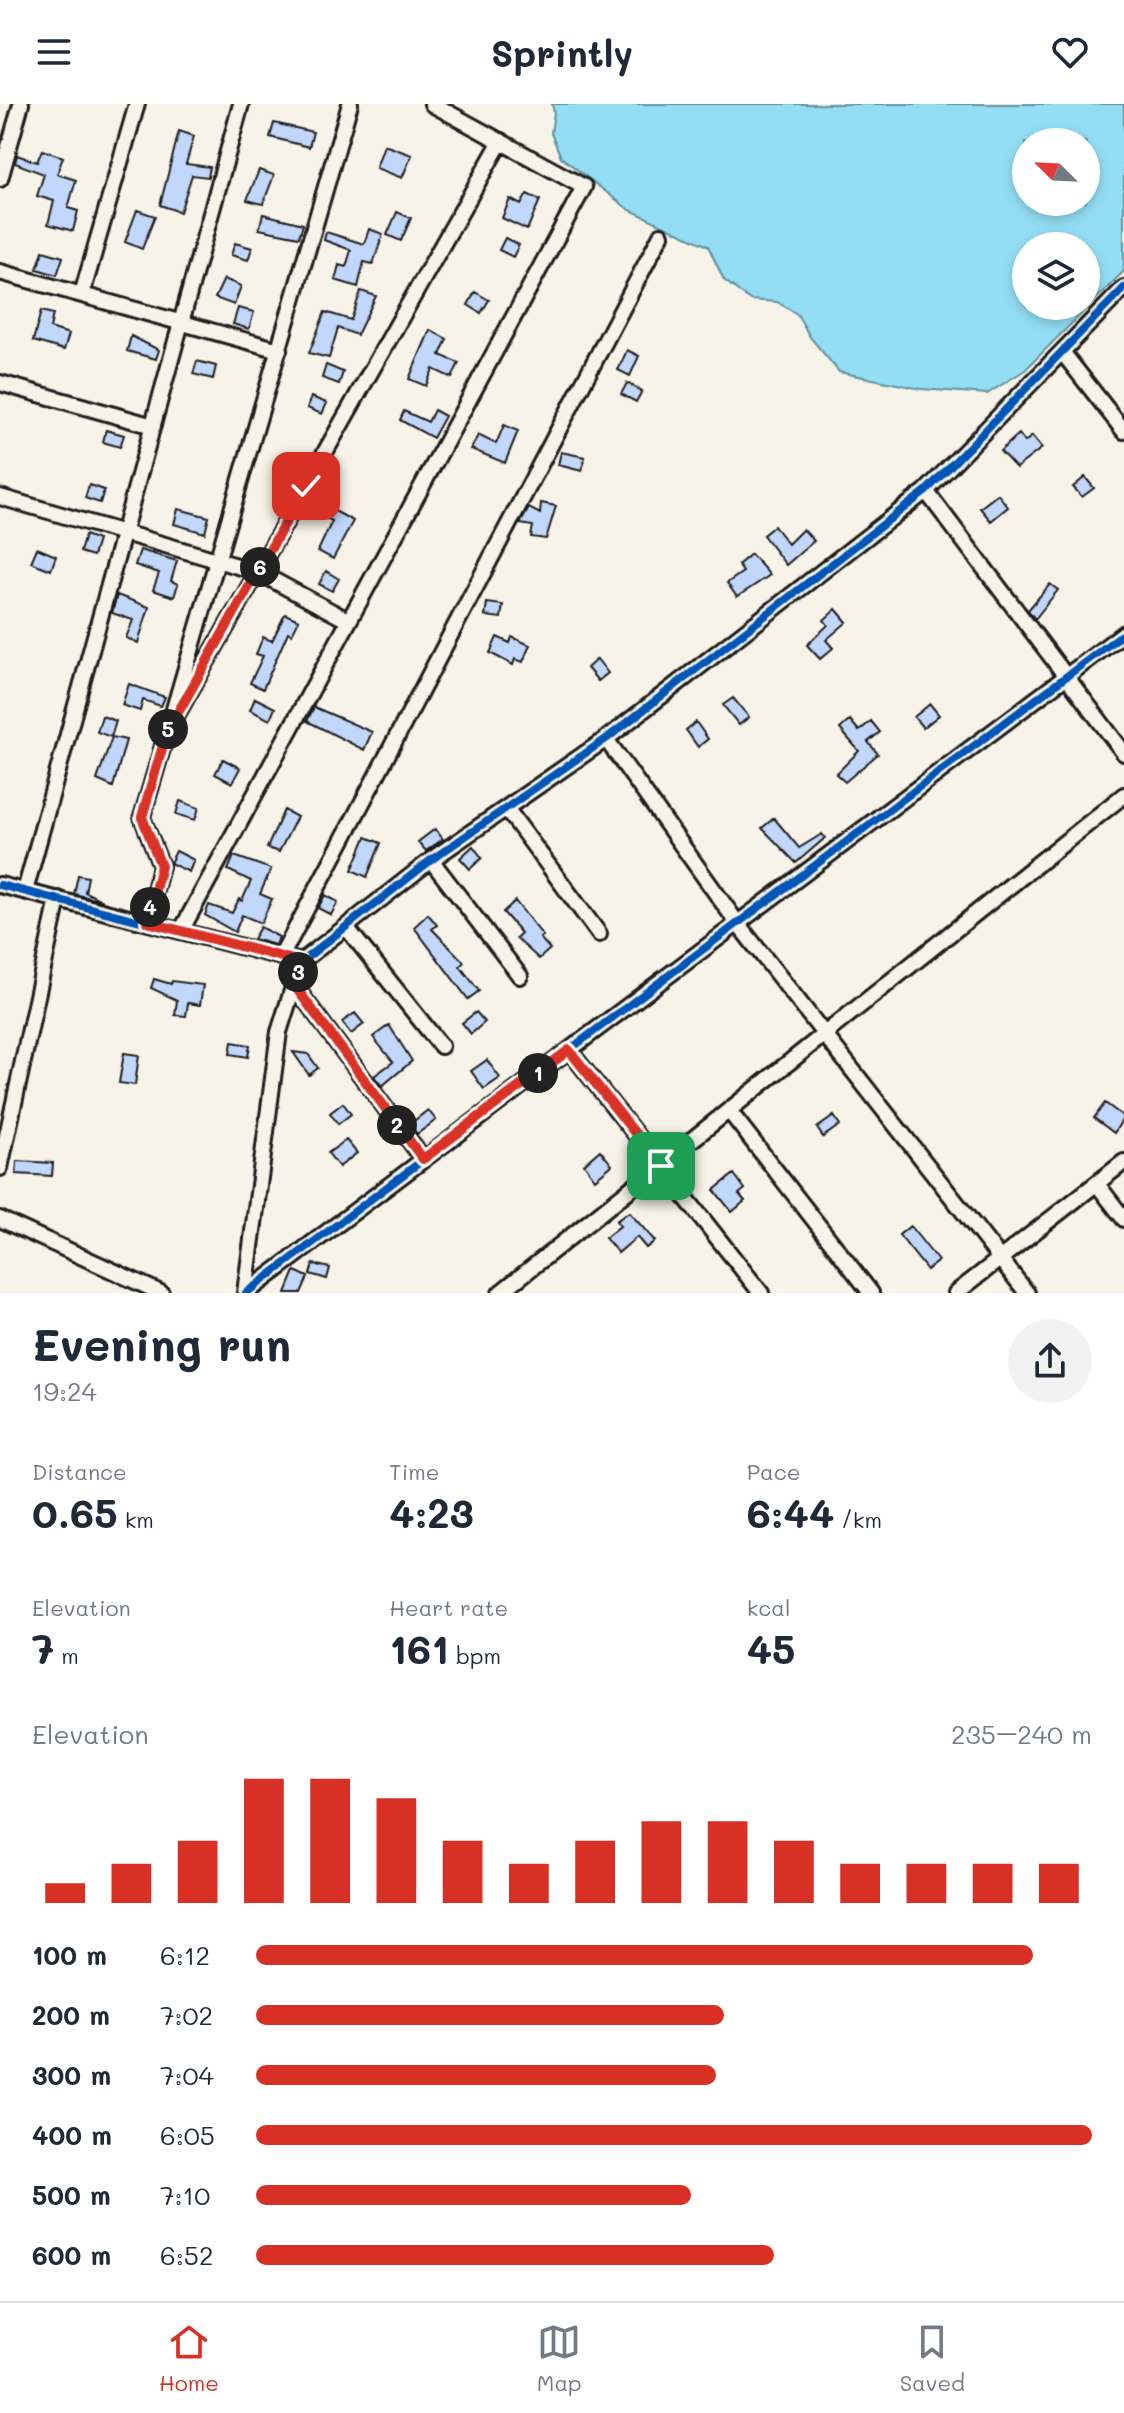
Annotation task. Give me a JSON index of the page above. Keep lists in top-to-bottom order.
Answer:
{
  "north": "top left",
  "page": {
    "header": "Sprintly",
    "pins": [
      "6",
      "5",
      "4",
      "3",
      "1",
      "2"
    ],
    "heading": ["Evening run", "19:24"],
    "stats": [
      ["Distance", "0.65 km"],
      ["Time", "4:23"],
      ["Pace", "6:44 /km"],
      ["Elevation", "7 m"],
      ["Heart rate", "161 bpm"],
      ["kcal", "45"]
    ],
    "chart": ["Elevation", "235–240 m"],
    "list": [
      {
        "name": "100 m",
        "note": "6:12"
      },
      {
        "name": "200 m",
        "note": "7:02"
      },
      {
        "name": "300 m",
        "note": "7:04"
      },
      {
        "name": "400 m",
        "note": "6:05"
      },
      {
        "name": "500 m",
        "note": "7:10"
      },
      {
        "name": "600 m",
        "note": "6:52"
      }
    ],
    "tabs": ["Home", "Map", "Saved"]
  }
}
